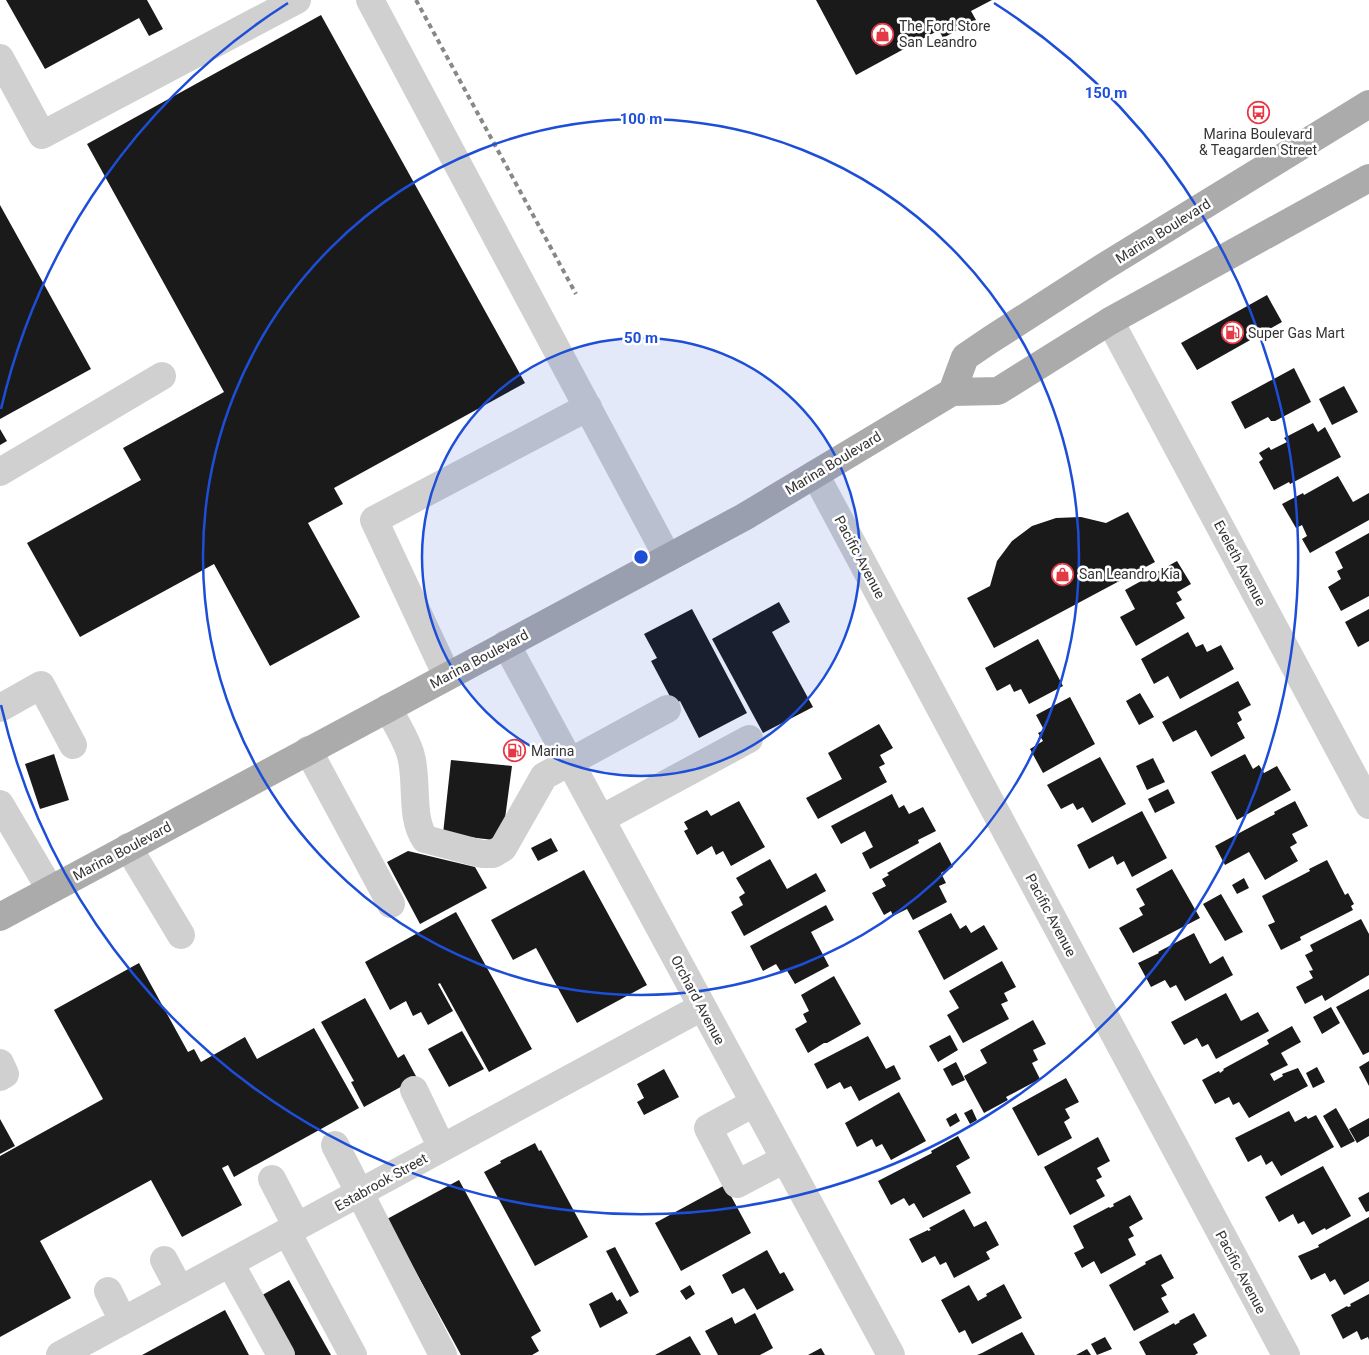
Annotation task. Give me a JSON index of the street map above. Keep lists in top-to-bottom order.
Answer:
{
  "streets": {
    "main road": ["Marina Boulevard"],
    "street": [
      "Pacific Avenue",
      "Eveleth Avenue",
      "Orchard Avenue",
      "Estabrook Street"
    ]
  },
  "crossings": [
    ["Marina Boulevard", "Pacific Avenue"],
    ["Marina Boulevard", "Eveleth Avenue"],
    ["Marina Boulevard", "Orchard Avenue"],
    ["Orchard Avenue", "Estabrook Street"]
  ],
  "places": {
    "shop": ["The Ford Store San Leandro", "San Leandro Kia"],
    "bus stop": ["Marina Boulevard & Teagarden Street"],
    "fuel station": ["Super Gas Mart", "Marina"]
  },
  "rings": ["150 m", "100 m", "50 m"]
}
